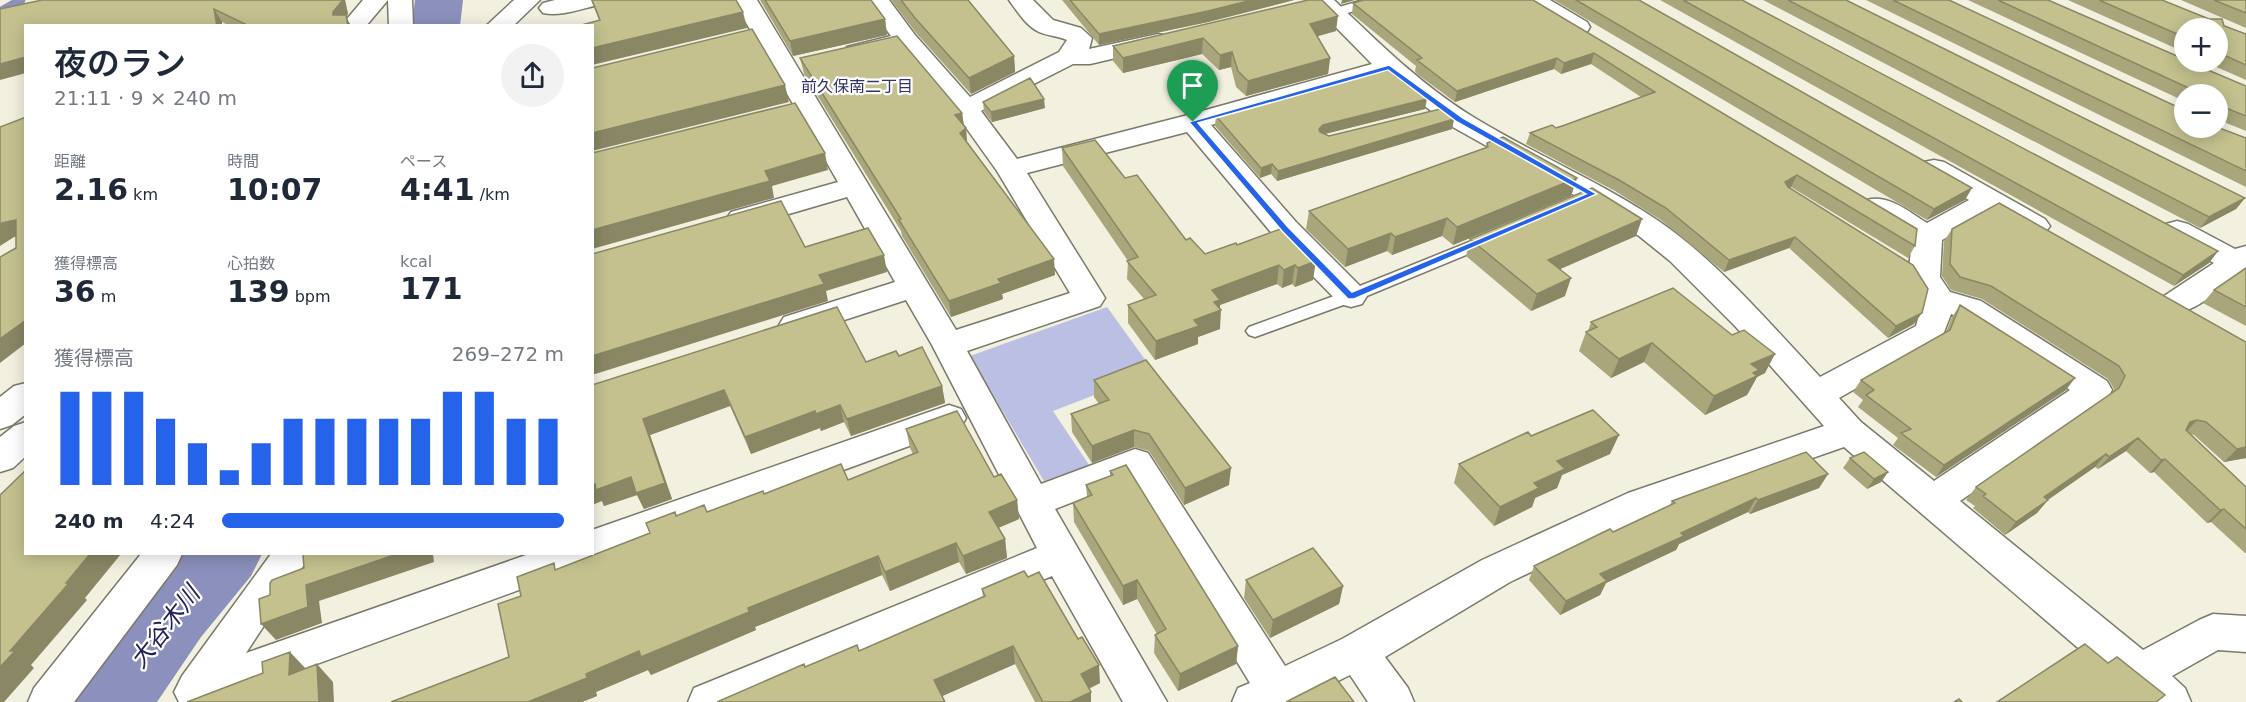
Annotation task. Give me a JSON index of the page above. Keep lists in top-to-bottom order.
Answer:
{
  "districts": ["前久保南二丁目"],
  "water": ["大谷木川"],
  "page": {
    "map_buttons": ["+", "−"],
    "heading": ["夜のラン", "21:11 · 9 × 240 m"],
    "stats": [
      ["距離", "2.16 km"],
      ["時間", "10:07"],
      ["ペース", "4:41 /km"],
      ["獲得標高", "36 m"],
      ["心拍数", "139 bpm"],
      ["kcal", "171"]
    ],
    "chart": ["獲得標高", "269–272 m"],
    "list": [
      {
        "name": "240 m",
        "note": "4:24"
      }
    ]
  }
}
